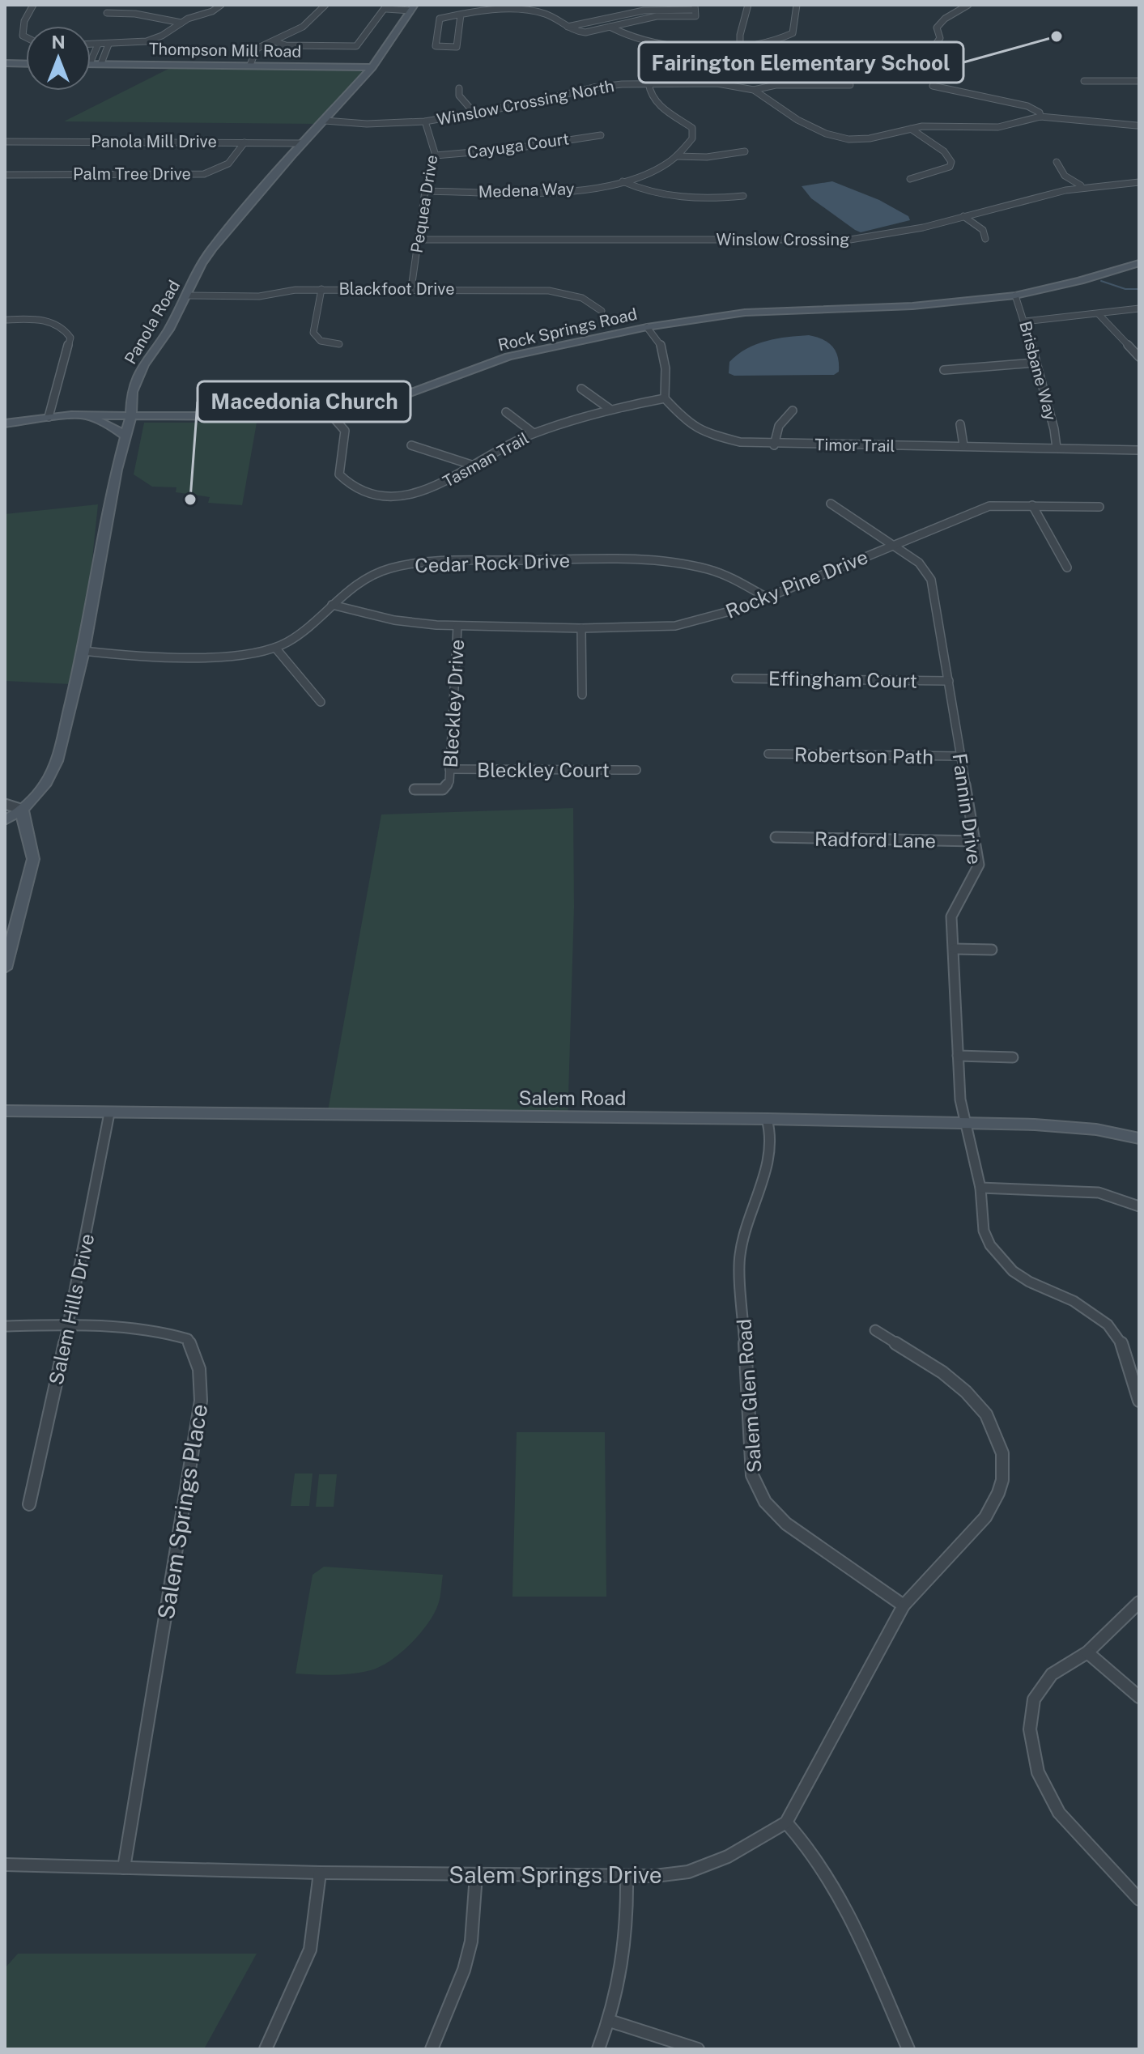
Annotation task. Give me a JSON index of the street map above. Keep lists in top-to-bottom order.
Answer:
{
  "streets": {
    "street": [
      "Thompson Mill Road",
      "Winslow Crossing North",
      "Panola Mill Drive",
      "Cayuga Court",
      "Palm Tree Drive",
      "Medena Way",
      "Pequea Drive",
      "Winslow Crossing",
      "Blackfoot Drive",
      "Panola Road",
      "Rock Springs Road",
      "Brisbane Way",
      "Timor Trail",
      "Tasman Trail",
      "Cedar Rock Drive",
      "Rocky Pine Drive",
      "Effingham Court",
      "Bleckley Drive",
      "Robertson Path",
      "Bleckley Court",
      "Fannin Drive",
      "Radford Lane",
      "Salem Road",
      "Salem Hills Drive",
      "Salem Glen Road",
      "Salem Springs Place",
      "Salem Springs Drive"
    ]
  },
  "crossings": [
    ["Thompson Mill Road", "Panola Road"],
    ["Winslow Crossing North", "Pequea Drive"],
    ["Winslow Crossing North", "Panola Road"],
    ["Panola Mill Drive", "Palm Tree Drive"],
    ["Panola Mill Drive", "Panola Road"],
    ["Cayuga Court", "Pequea Drive"],
    ["Medena Way", "Pequea Drive"],
    ["Pequea Drive", "Winslow Crossing"],
    ["Pequea Drive", "Blackfoot Drive"],
    ["Blackfoot Drive", "Panola Road"],
    ["Panola Road", "Rock Springs Road"],
    ["Panola Road", "Cedar Rock Drive"],
    ["Rock Springs Road", "Brisbane Way"],
    ["Rock Springs Road", "Tasman Trail"],
    ["Brisbane Way", "Timor Trail"],
    ["Timor Trail", "Tasman Trail"],
    ["Cedar Rock Drive", "Rocky Pine Drive"],
    ["Rocky Pine Drive", "Bleckley Drive"],
    ["Rocky Pine Drive", "Fannin Drive"],
    ["Effingham Court", "Fannin Drive"],
    ["Bleckley Drive", "Bleckley Court"],
    ["Robertson Path", "Fannin Drive"],
    ["Fannin Drive", "Radford Lane"],
    ["Fannin Drive", "Salem Road"],
    ["Salem Road", "Salem Hills Drive"],
    ["Salem Road", "Salem Glen Road"],
    ["Salem Hills Drive", "Salem Springs Place"],
    ["Salem Springs Place", "Salem Springs Drive"]
  ],
  "places": ["Fairington Elementary School", "Macedonia Church"],
  "north": "top"
}
